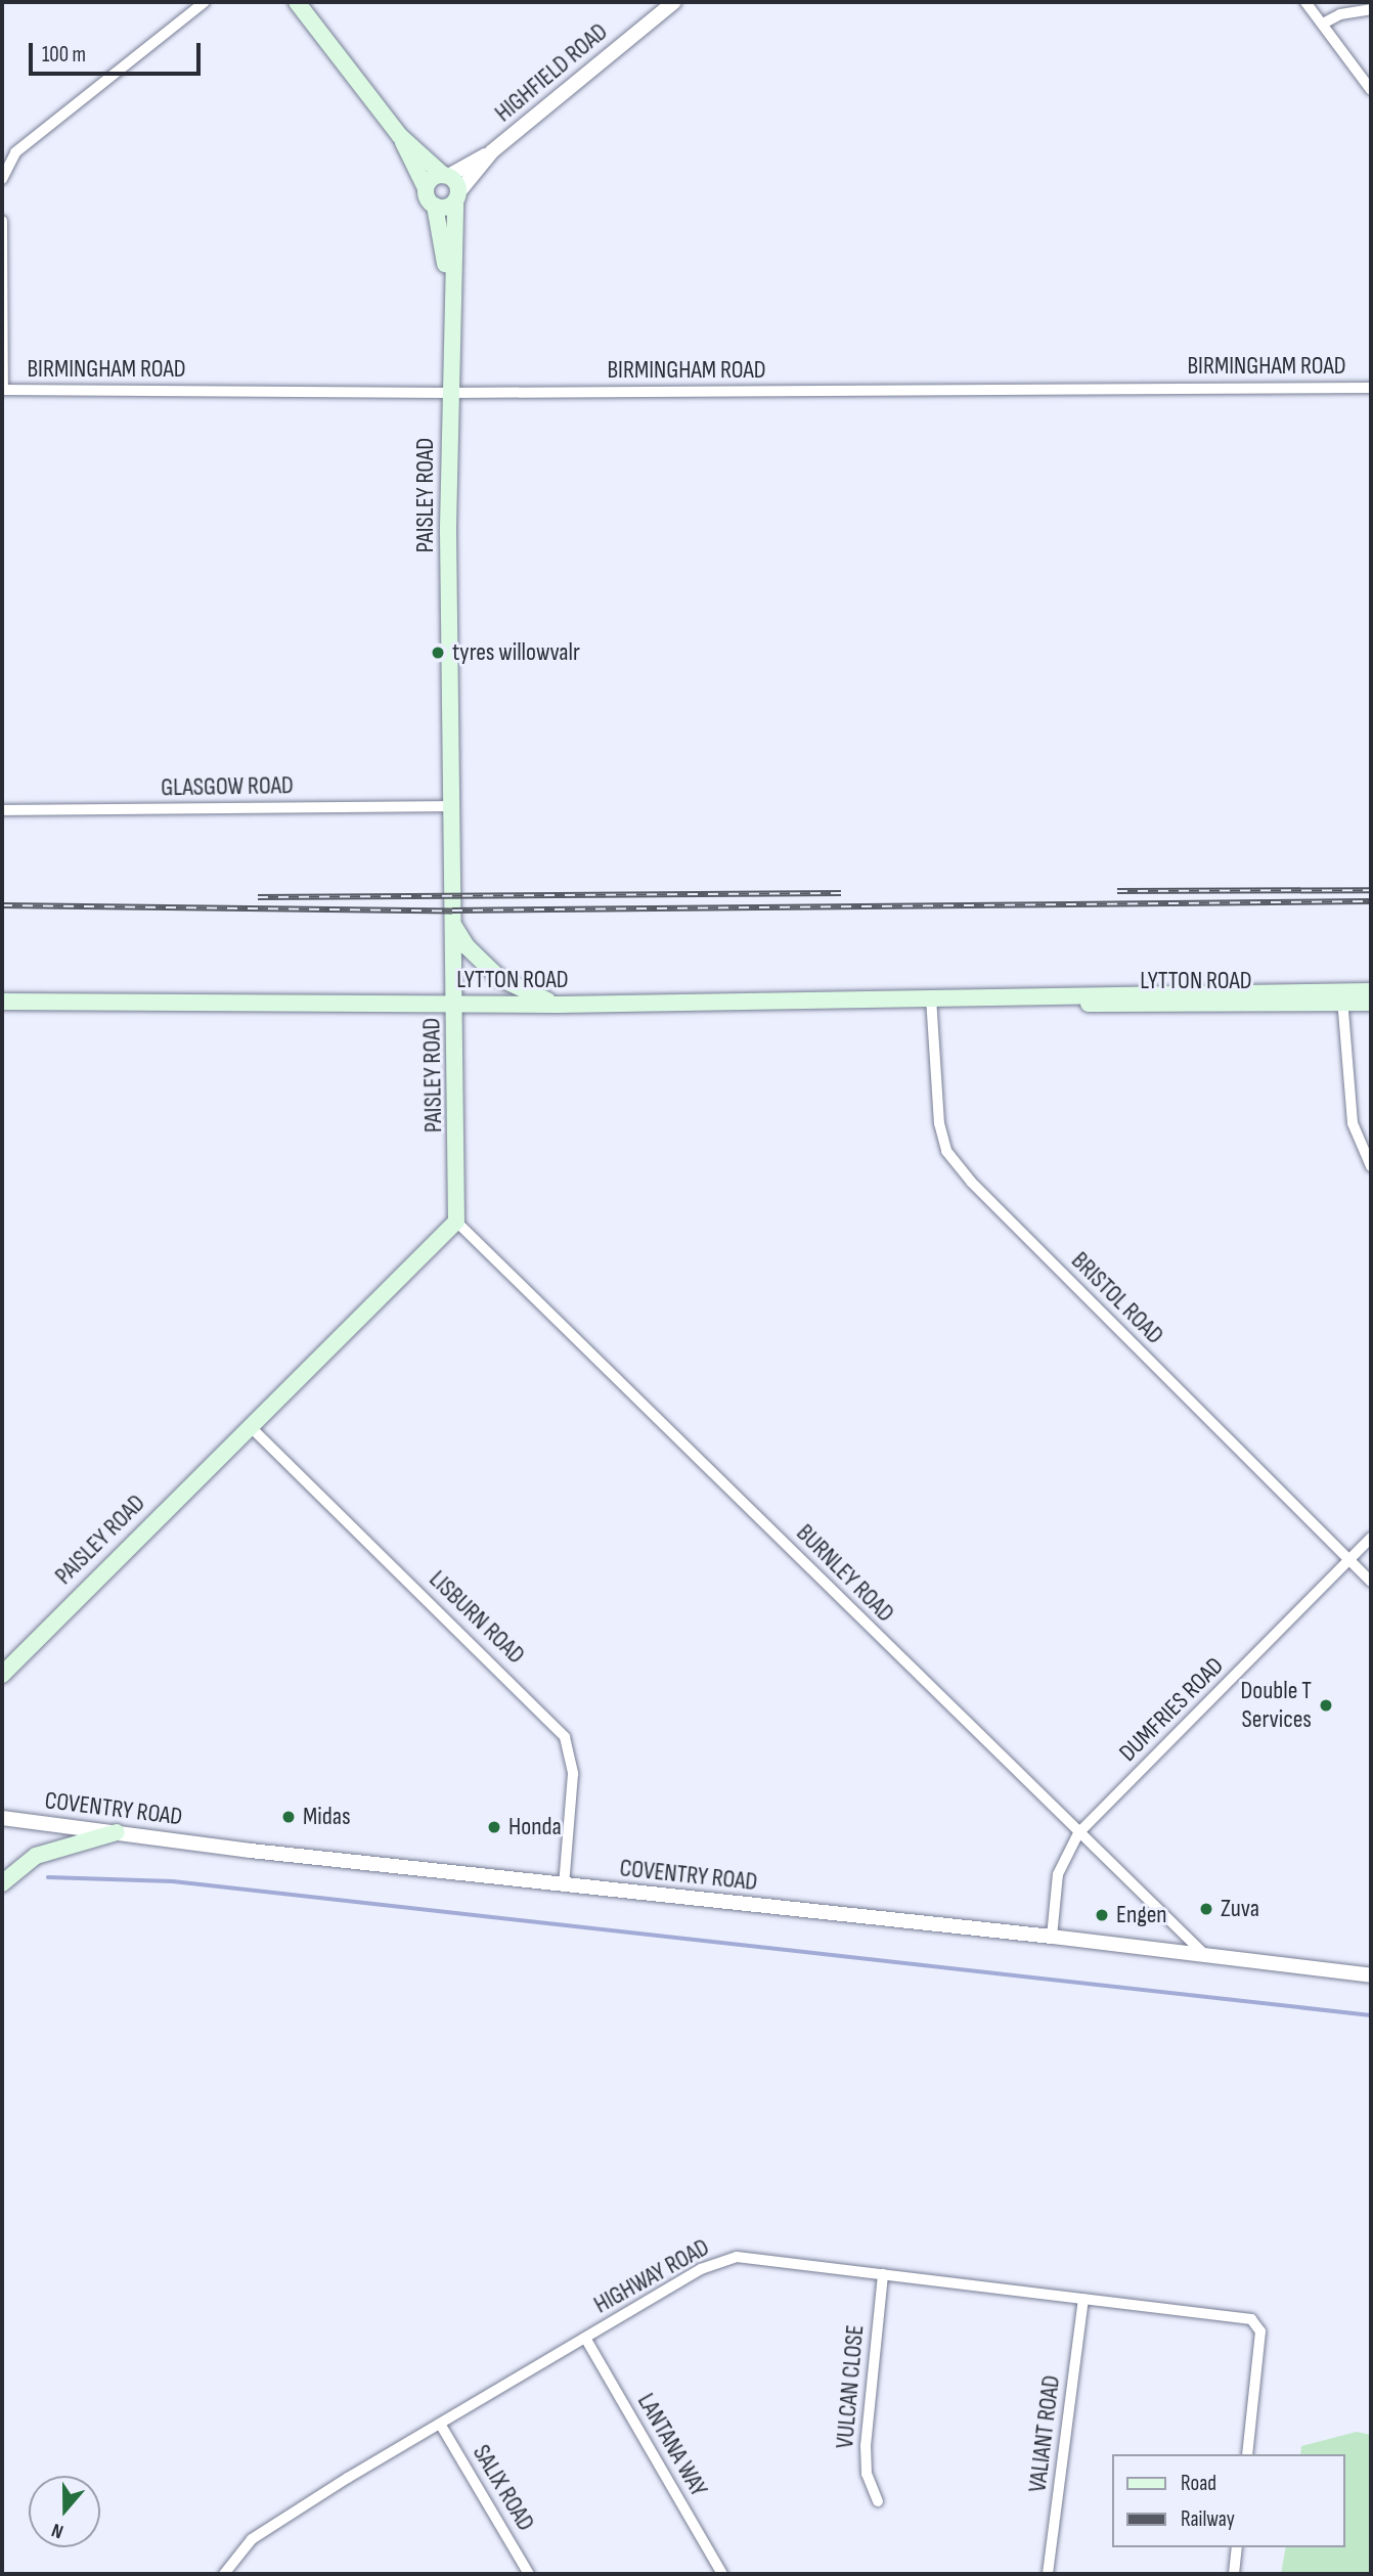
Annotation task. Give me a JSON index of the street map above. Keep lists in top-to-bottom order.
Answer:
{
  "streets": {
    "main road": ["PAISLEY ROAD", "LYTTON ROAD"],
    "street": [
      "HIGHFIELD ROAD",
      "BIRMINGHAM ROAD",
      "GLASGOW ROAD",
      "BRISTOL ROAD",
      "BURNLEY ROAD",
      "LISBURN ROAD",
      "DUMFRIES ROAD",
      "COVENTRY ROAD",
      "HIGHWAY ROAD",
      "VULCAN CLOSE",
      "VALIANT ROAD",
      "LANTANA WAY",
      "SALIX ROAD"
    ]
  },
  "crossings": [
    ["HIGHFIELD ROAD", "PAISLEY ROAD"],
    ["BIRMINGHAM ROAD", "PAISLEY ROAD"],
    ["PAISLEY ROAD", "GLASGOW ROAD"],
    ["PAISLEY ROAD", "LYTTON ROAD"],
    ["PAISLEY ROAD", "BURNLEY ROAD"],
    ["PAISLEY ROAD", "LISBURN ROAD"],
    ["LYTTON ROAD", "BRISTOL ROAD"],
    ["BRISTOL ROAD", "DUMFRIES ROAD"],
    ["BURNLEY ROAD", "DUMFRIES ROAD"],
    ["BURNLEY ROAD", "COVENTRY ROAD"],
    ["LISBURN ROAD", "COVENTRY ROAD"],
    ["DUMFRIES ROAD", "COVENTRY ROAD"],
    ["HIGHWAY ROAD", "VULCAN CLOSE"],
    ["HIGHWAY ROAD", "VALIANT ROAD"],
    ["HIGHWAY ROAD", "LANTANA WAY"],
    ["HIGHWAY ROAD", "SALIX ROAD"]
  ],
  "places": [
    "tyres willowvalr",
    "Double T Services",
    "Midas",
    "Honda",
    "Zuva",
    "Engen"
  ],
  "legend": ["Road", "Railway"],
  "scale_bar": "100 m",
  "north": "bottom"
}
